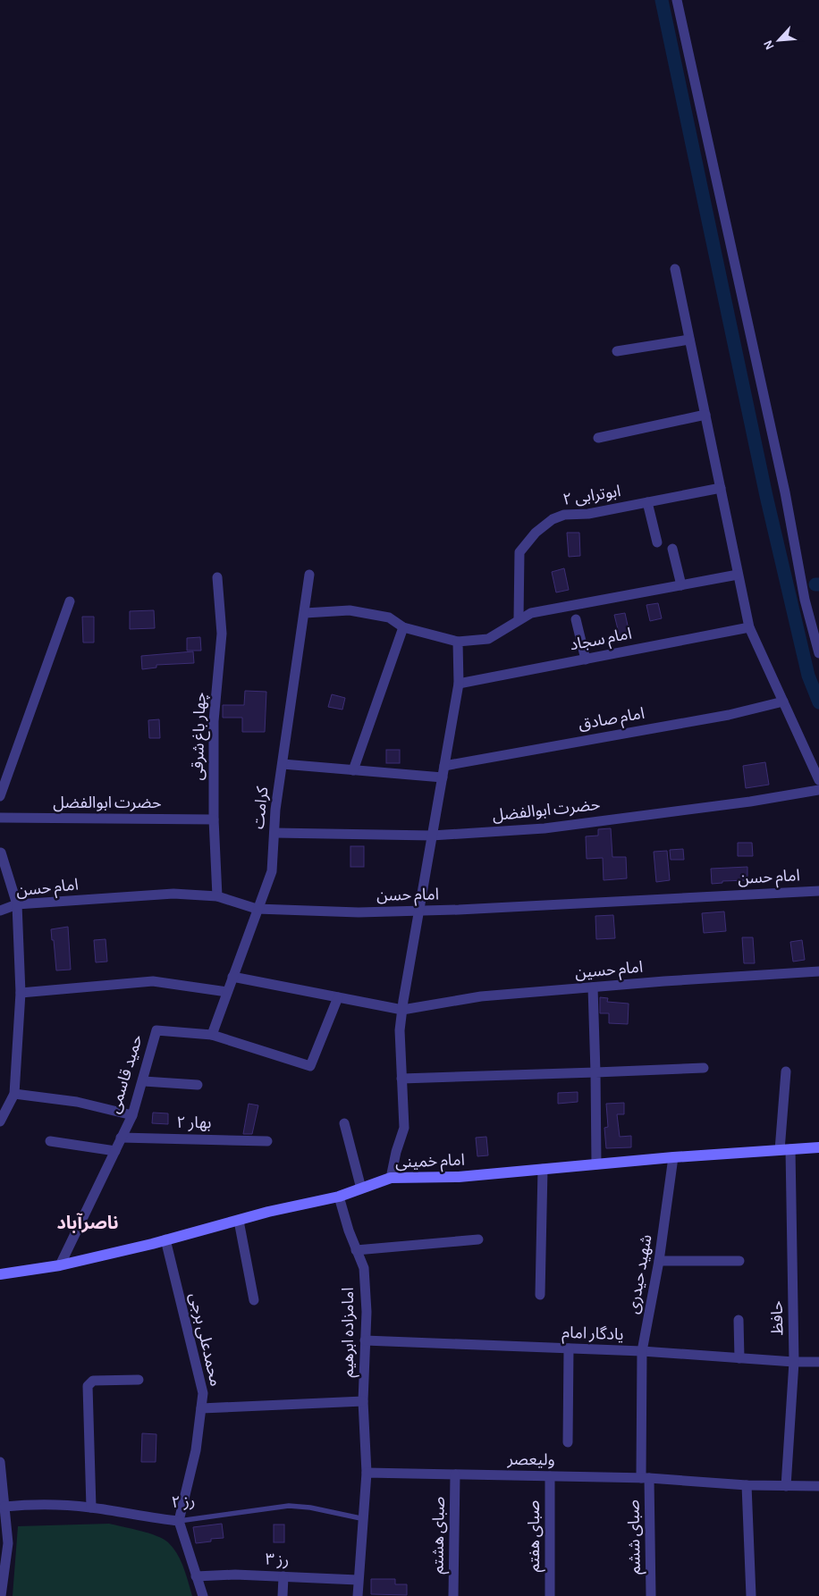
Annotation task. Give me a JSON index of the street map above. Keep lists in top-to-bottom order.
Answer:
{
  "streets": {
    "street": [
      "ابوترابی ۲",
      "امام سجاد",
      "امام صادق",
      "چهار باغ شرقی",
      "حضرت ابوالفضل",
      "کرامت",
      "امام حسن",
      "امام حسین",
      "حمید قاسمی",
      "بهار ۲",
      "امام خمینی",
      "شهید حیدری",
      "حافظ",
      "امامزاده ابرهیم",
      "یادگار امام",
      "محمدعلی برجی",
      "ولیعصر",
      "رز ۲",
      "صبای هشتم",
      "صبای هفتم",
      "صبای ششم",
      "رز ۳"
    ]
  },
  "crossings": [
    ["چهار باغ شرقی", "حضرت ابوالفضل"],
    ["چهار باغ شرقی", "امام حسن"],
    ["حضرت ابوالفضل", "کرامت"],
    ["کرامت", "امام حسن"],
    ["کرامت", "حمید قاسمی"],
    ["حمید قاسمی", "بهار ۲"],
    ["حمید قاسمی", "امام خمینی"],
    ["امام خمینی", "شهید حیدری"],
    ["امام خمینی", "حافظ"],
    ["امام خمینی", "امامزاده ابرهیم"],
    ["امام خمینی", "محمدعلی برجی"],
    ["شهید حیدری", "یادگار امام"],
    ["شهید حیدری", "ولیعصر"],
    ["شهید حیدری", "صبای ششم"],
    ["حافظ", "یادگار امام"],
    ["حافظ", "ولیعصر"],
    ["امامزاده ابرهیم", "یادگار امام"],
    ["امامزاده ابرهیم", "ولیعصر"],
    ["محمدعلی برجی", "رز ۲"],
    ["ولیعصر", "صبای هشتم"],
    ["ولیعصر", "صبای هفتم"],
    ["ولیعصر", "صبای ششم"]
  ],
  "districts": ["ناصرآباد"],
  "north": "bottom left"
}
